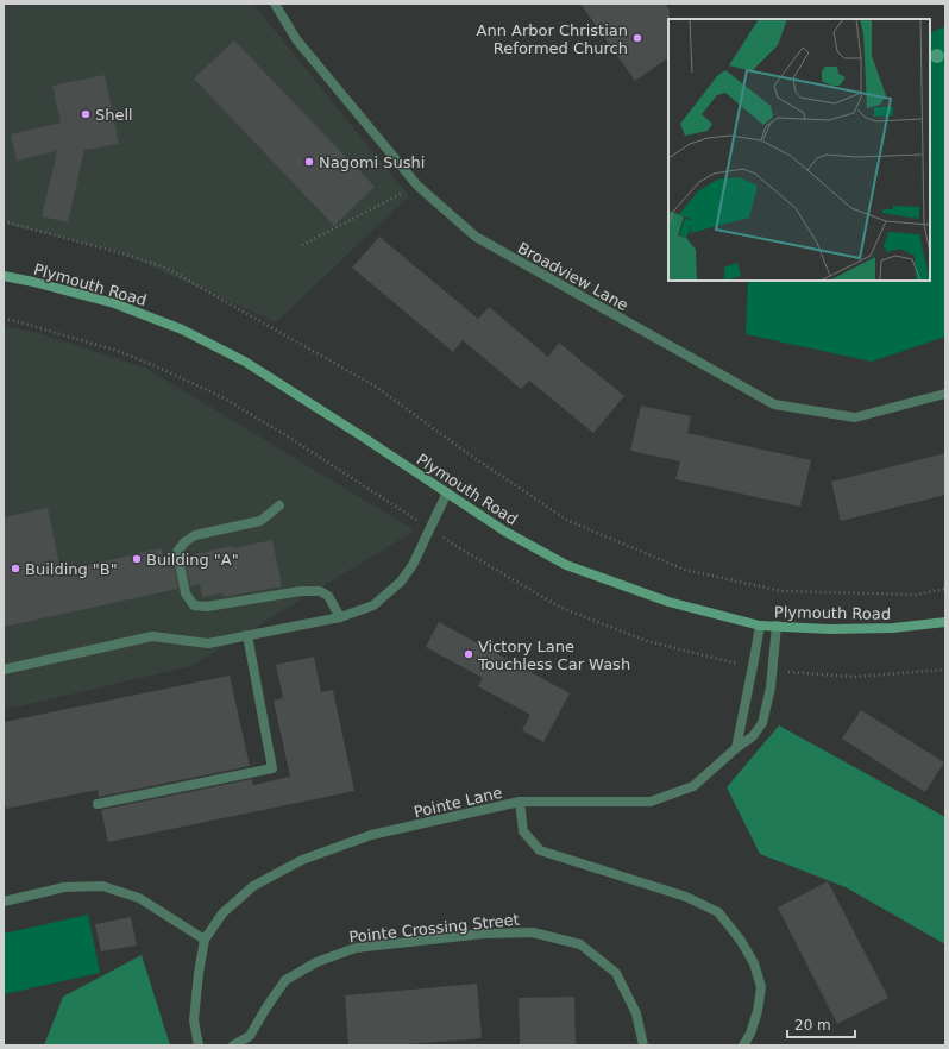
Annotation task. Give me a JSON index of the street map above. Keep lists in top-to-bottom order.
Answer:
{
  "streets": {
    "main road": ["Plymouth Road"],
    "street": ["Broadview Lane", "Pointe Lane", "Pointe Crossing Street"]
  },
  "crossings": [
    ["Plymouth Road", "Pointe Lane"]
  ],
  "places": [
    "Ann Arbor Christian Reformed Church",
    "Shell",
    "Nagomi Sushi",
    "Building \"A\"",
    "Building \"B\"",
    "Victory Lane Touchless Car Wash"
  ],
  "scale_bar": "20 m"
}
